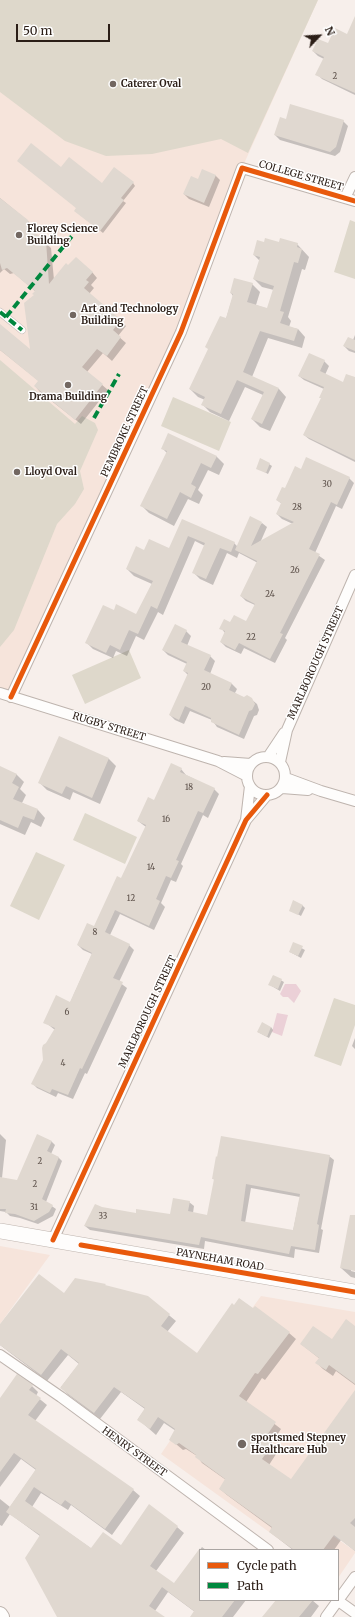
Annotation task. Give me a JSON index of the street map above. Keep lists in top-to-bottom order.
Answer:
{
  "streets": {
    "main road": ["PAYNEHAM ROAD"],
    "street": [
      "COLLEGE STREET",
      "PEMBROKE STREET",
      "MARLBOROUGH STREET",
      "RUGBY STREET",
      "HENRY STREET"
    ]
  },
  "crossings": [
    ["COLLEGE STREET", "PEMBROKE STREET"],
    ["PEMBROKE STREET", "RUGBY STREET"],
    ["MARLBOROUGH STREET", "RUGBY STREET"],
    ["MARLBOROUGH STREET", "PAYNEHAM ROAD"]
  ],
  "places": [
    "Caterer Oval",
    "Florey Science Building",
    "Art and Technology Building",
    "Drama Building",
    "Lloyd Oval",
    "sportsmed Stepney Healthcare Hub"
  ],
  "house_numbers": [
    "2",
    "30",
    "28",
    "26",
    "24",
    "22",
    "20",
    "18",
    "16",
    "14",
    "12",
    "8",
    "6",
    "4",
    "2",
    "2",
    "31",
    "33"
  ],
  "legend": ["Cycle path", "Path"],
  "scale_bar": "50 m",
  "north": "top right"
}
